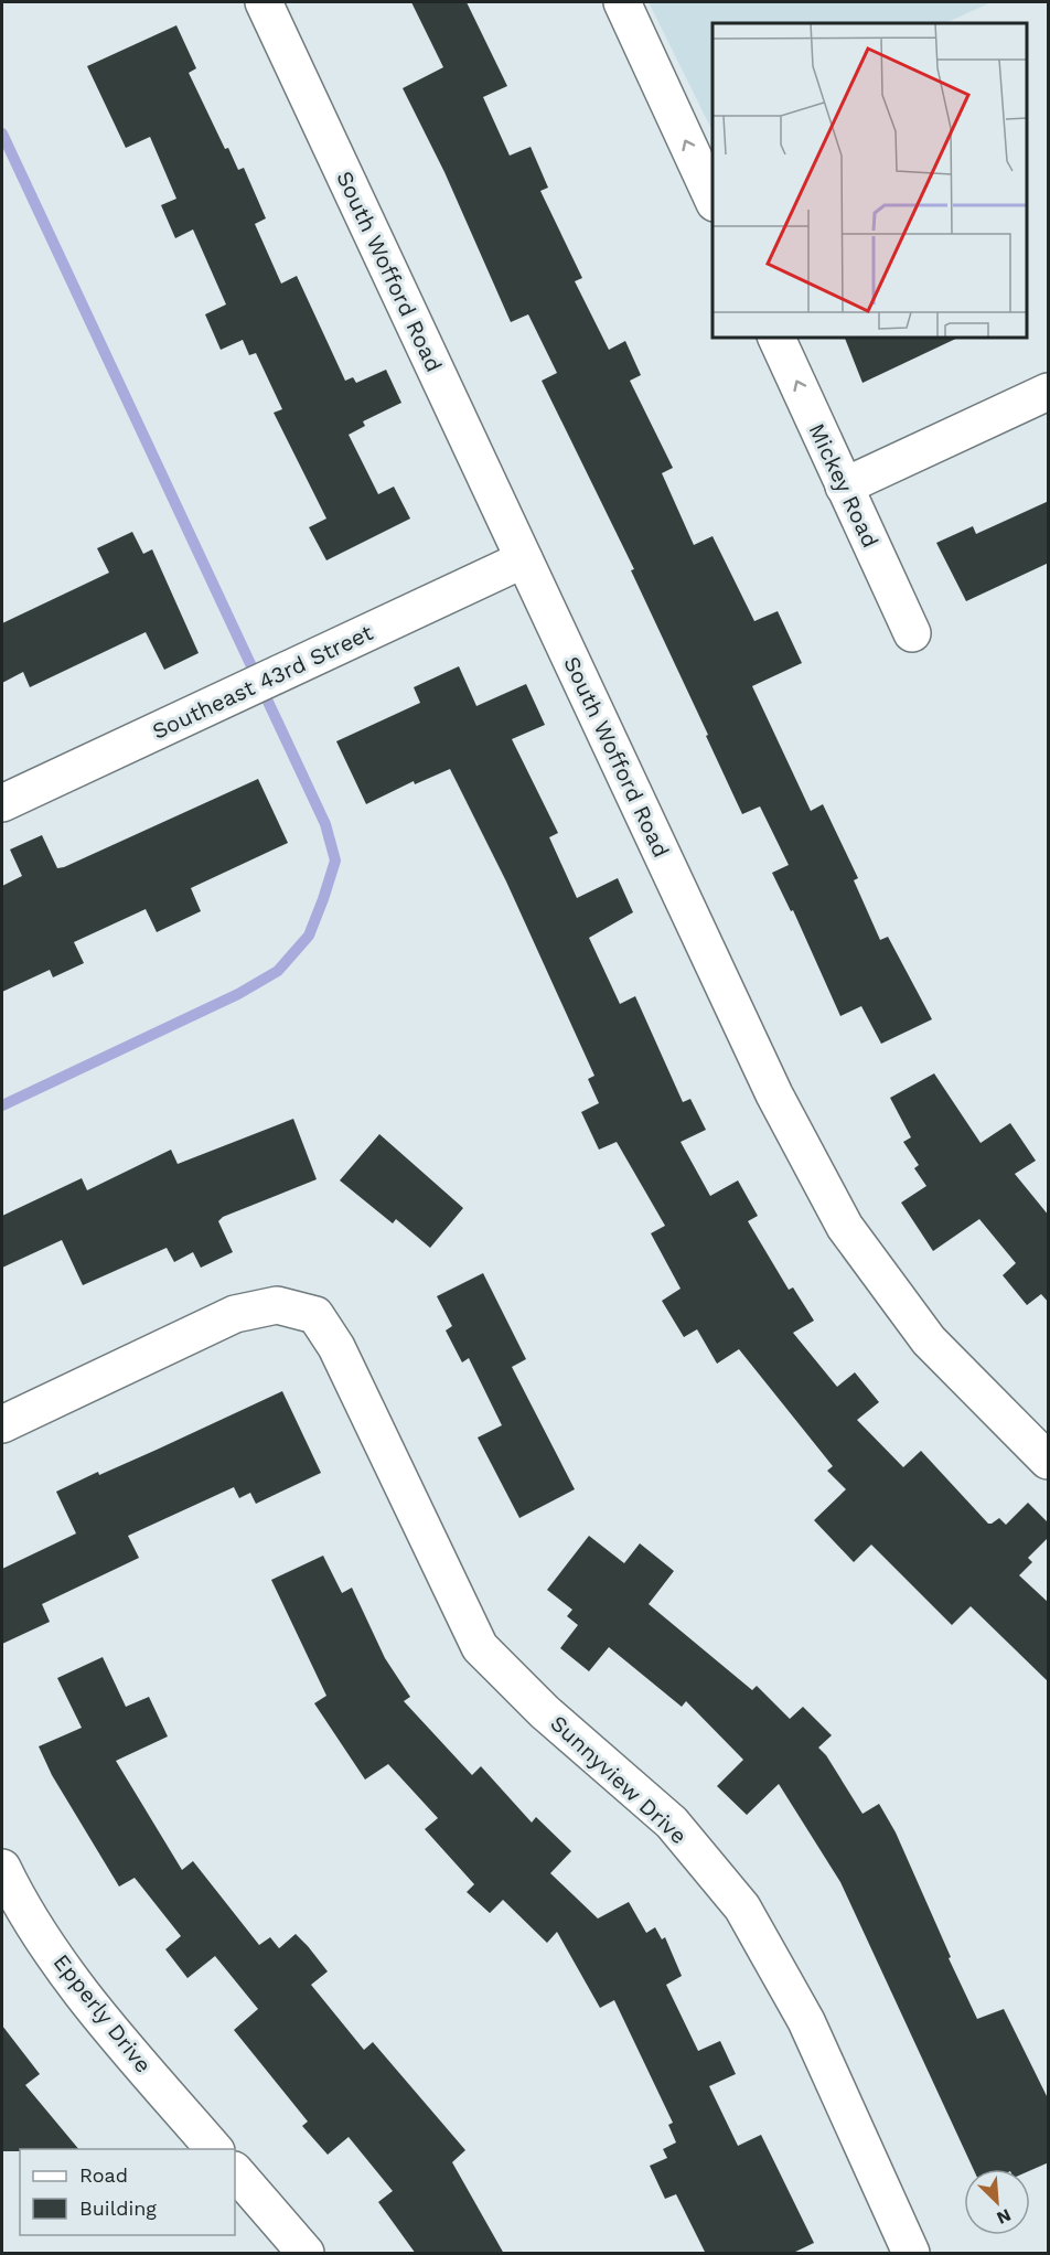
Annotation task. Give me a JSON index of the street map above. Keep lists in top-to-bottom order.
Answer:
{
  "streets": {
    "street": [
      "South Wofford Road",
      "Mickey Road",
      "Southeast 43rd Street",
      "Sunnyview Drive",
      "Epperly Drive"
    ]
  },
  "crossings": [
    ["South Wofford Road", "Southeast 43rd Street"]
  ],
  "one_way": ["Mickey Road"],
  "legend": ["Road", "Building"],
  "north": "bottom right"
}
